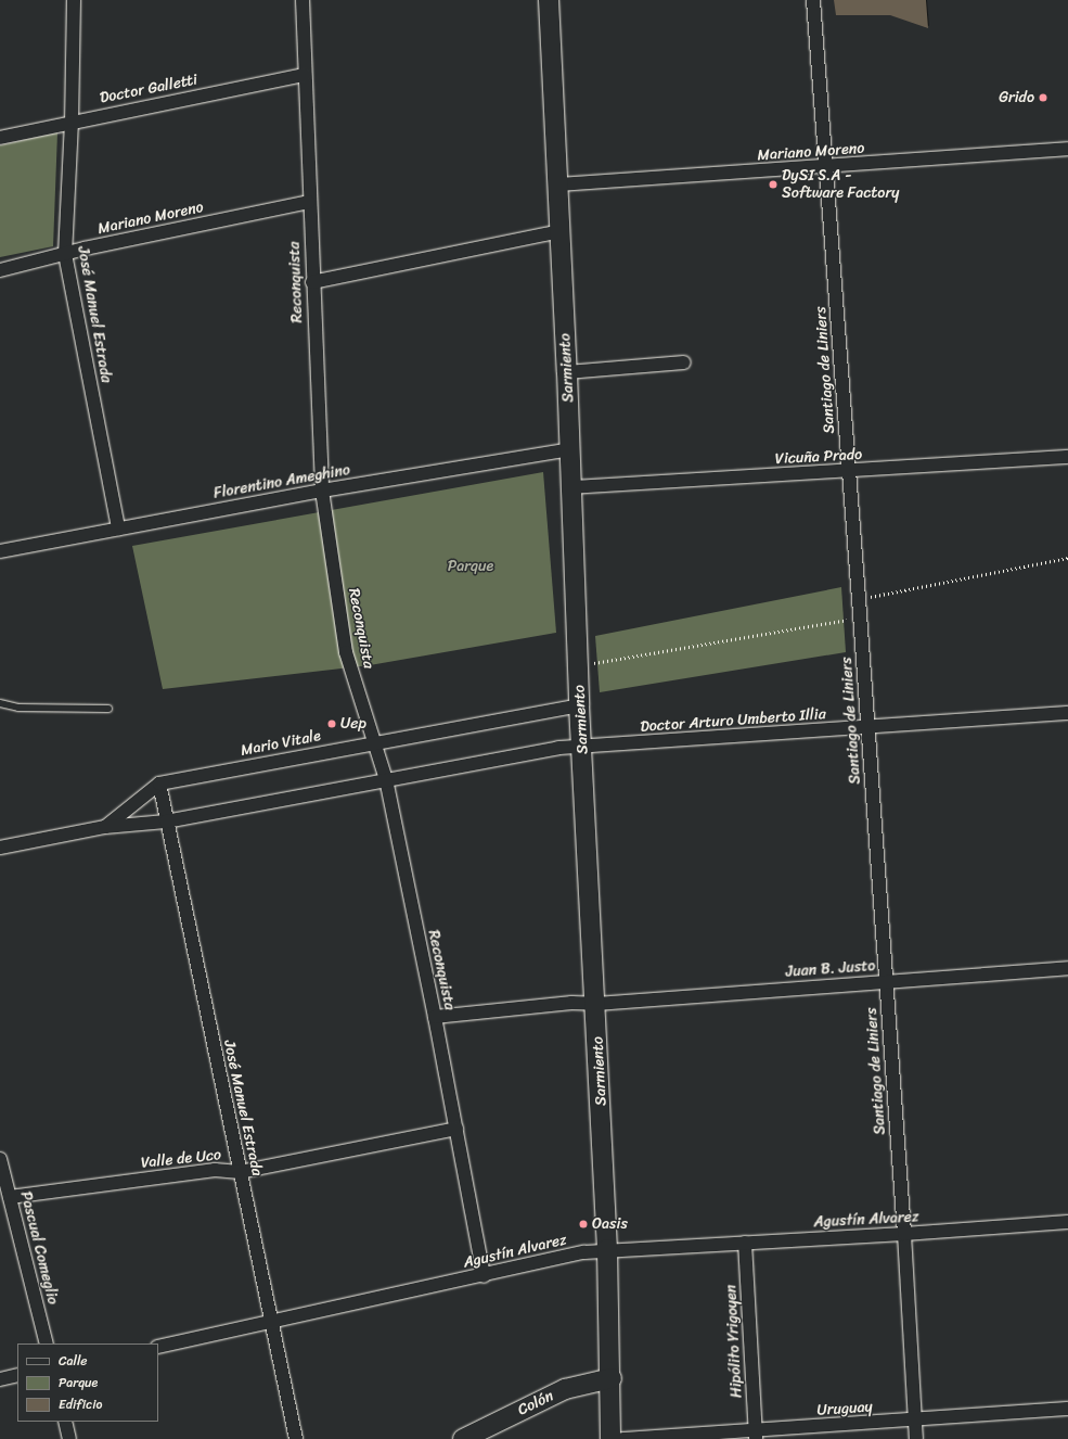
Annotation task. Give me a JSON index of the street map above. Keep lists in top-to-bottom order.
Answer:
{
  "streets": {
    "street": [
      "Doctor Galletti",
      "Mariano Moreno",
      "Reconquista",
      "José Manuel Estrada",
      "Sarmiento",
      "Santiago de Liniers",
      "Vicuña Prado",
      "Florentino Ameghino",
      "Doctor Arturo Umberto Illia",
      "Mario Vitale",
      "Juan B. Justo",
      "Valle de Uco",
      "Agustín Alvarez",
      "Pascual Comeglio",
      "Hipólito Yrigoyen",
      "Colón",
      "Uruguay"
    ]
  },
  "crossings": [
    ["Doctor Galletti", "Reconquista"],
    ["Doctor Galletti", "José Manuel Estrada"],
    ["Mariano Moreno", "Reconquista"],
    ["Mariano Moreno", "José Manuel Estrada"],
    ["Mariano Moreno", "Sarmiento"],
    ["Mariano Moreno", "Santiago de Liniers"],
    ["Reconquista", "Florentino Ameghino"],
    ["Reconquista", "Mario Vitale"],
    ["Reconquista", "Juan B. Justo"],
    ["Reconquista", "Valle de Uco"],
    ["Reconquista", "Agustín Alvarez"],
    ["José Manuel Estrada", "Florentino Ameghino"],
    ["José Manuel Estrada", "Mario Vitale"],
    ["José Manuel Estrada", "Valle de Uco"],
    ["José Manuel Estrada", "Agustín Alvarez"],
    ["Sarmiento", "Vicuña Prado"],
    ["Sarmiento", "Florentino Ameghino"],
    ["Sarmiento", "Doctor Arturo Umberto Illia"],
    ["Sarmiento", "Mario Vitale"],
    ["Sarmiento", "Juan B. Justo"],
    ["Sarmiento", "Agustín Alvarez"],
    ["Sarmiento", "Colón"],
    ["Santiago de Liniers", "Vicuña Prado"],
    ["Santiago de Liniers", "Doctor Arturo Umberto Illia"],
    ["Santiago de Liniers", "Juan B. Justo"],
    ["Santiago de Liniers", "Agustín Alvarez"],
    ["Santiago de Liniers", "Uruguay"],
    ["Doctor Arturo Umberto Illia", "Mario Vitale"],
    ["Valle de Uco", "Pascual Comeglio"],
    ["Agustín Alvarez", "Hipólito Yrigoyen"],
    ["Hipólito Yrigoyen", "Uruguay"]
  ],
  "parks": ["Parque"],
  "places": [
    "Grido",
    "DySI S.A - Software Factory",
    "Uep",
    "Oasis"
  ],
  "legend": ["Calle", "Parque", "Edificio"]
}
